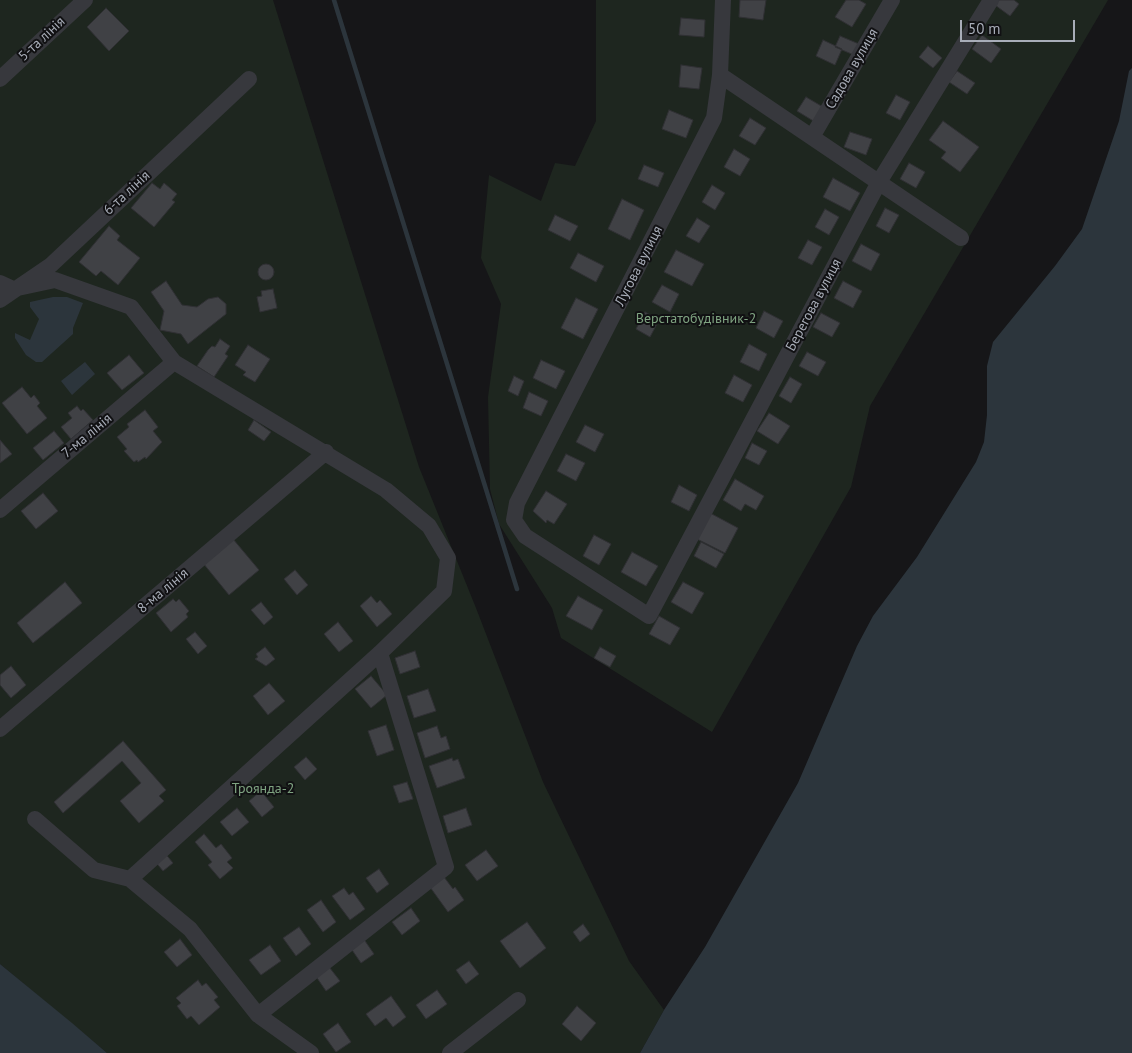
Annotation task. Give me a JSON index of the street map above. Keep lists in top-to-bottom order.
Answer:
{
  "streets": {
    "street": [
      "5-та лінія",
      "Садова вулиця",
      "6-та лінія",
      "Лугова вулиця",
      "Берегова вулиця",
      "7-ма лінія",
      "8-ма лінія"
    ]
  },
  "crossings": [
    ["Лугова вулиця", "Берегова вулиця"]
  ],
  "parks": ["Верстатобудівник-2", "Троянда-2"],
  "scale_bar": "50 m"
}
